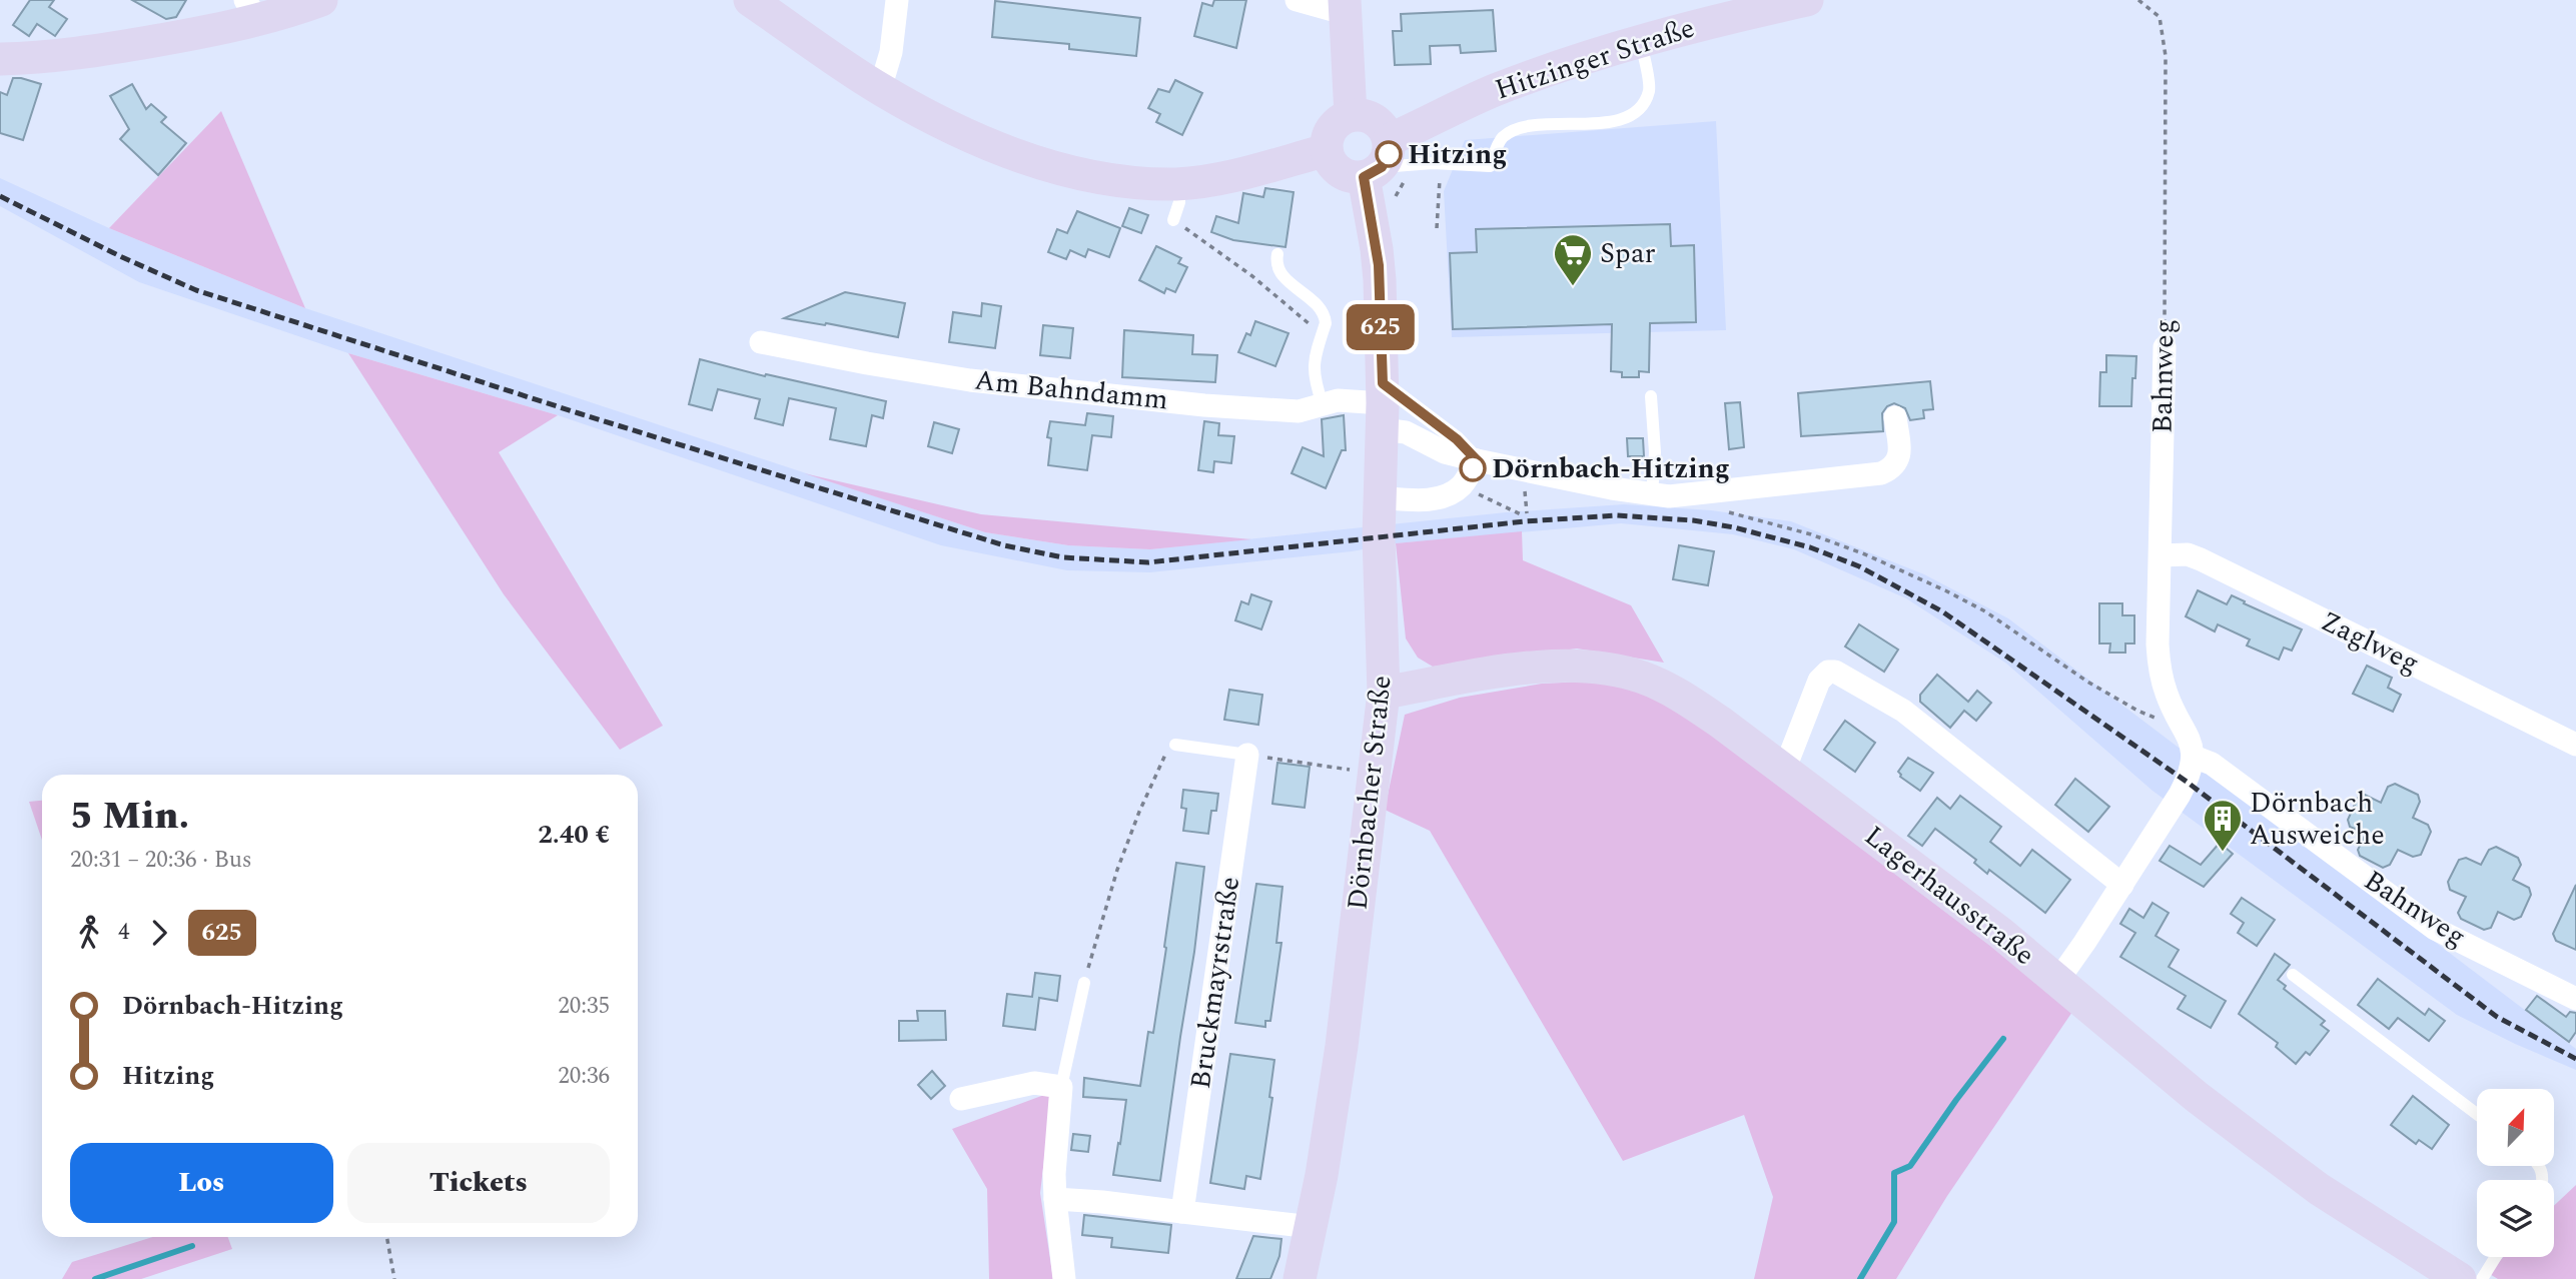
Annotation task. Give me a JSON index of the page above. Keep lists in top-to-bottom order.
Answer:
{
  "streets": {
    "street": [
      "Hitzinger Straße",
      "Bahnweg",
      "Am Bahndamm",
      "Zaglweg",
      "Dörnbacher Straße",
      "Lagerhausstraße",
      "Bruckmayrstraße"
    ]
  },
  "crossings": [
    ["Hitzinger Straße", "Dörnbacher Straße"],
    ["Bahnweg", "Zaglweg"],
    ["Am Bahndamm", "Dörnbacher Straße"],
    ["Dörnbacher Straße", "Lagerhausstraße"]
  ],
  "places": {
    "other": ["Hitzing", "Dörnbach-Hitzing"],
    "supermarket": ["Spar"],
    "building": ["Dörnbach Ausweiche"]
  },
  "lines": ["bus line 625"],
  "north": "top right",
  "page": {
    "on_map": "625",
    "heading": ["5 Min.", "20:31 – 20:36 · Bus", "2.40 €"],
    "legs": ["4", "625"],
    "list": [
      {
        "name": "Dörnbach-Hitzing",
        "value": "20:35"
      },
      {
        "name": "Hitzing",
        "value": "20:36"
      }
    ],
    "buttons": ["Los", "Tickets"]
  }
}
